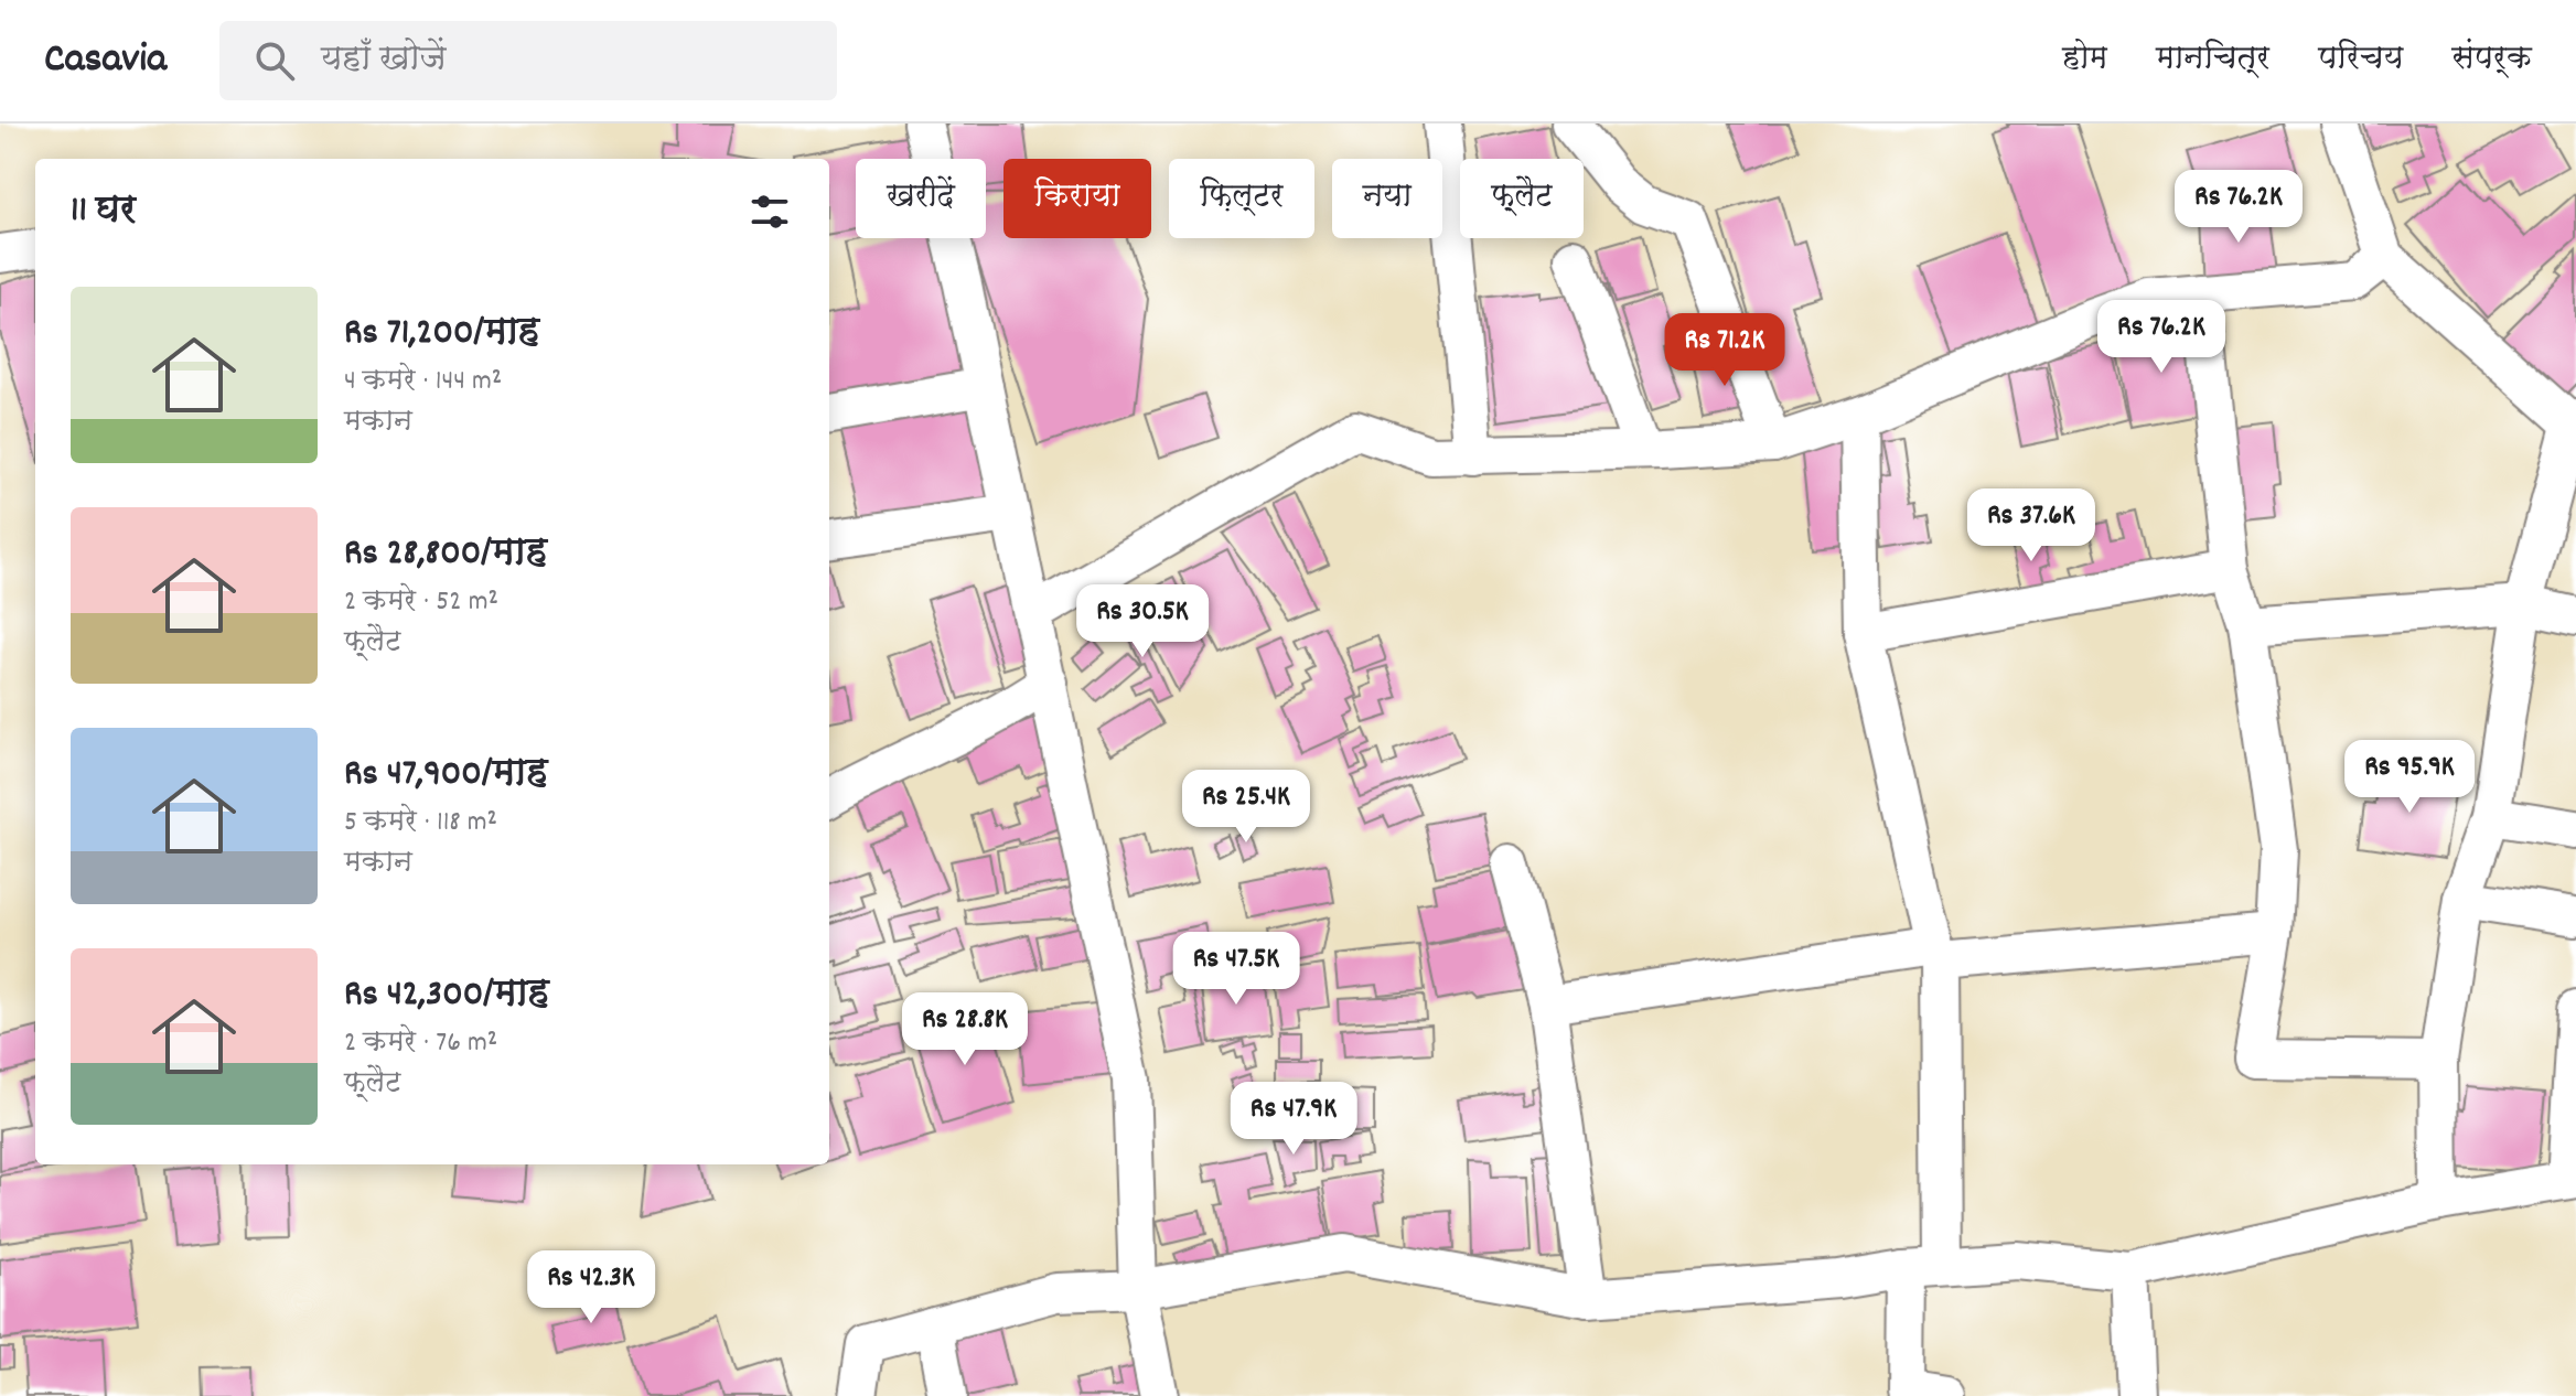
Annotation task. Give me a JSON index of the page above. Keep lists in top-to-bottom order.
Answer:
{
  "page": {
    "header": "Casavia",
    "search": "यहाँ खोजें",
    "nav": [
      "होम",
      "मानचित्र",
      "परिचय",
      "संपर्क"
    ],
    "chip": [
      "खरीदें",
      "किराया",
      "फ़िल्टर",
      "नया",
      "फ़्लैट"
    ],
    "heading": "11 घर",
    "price": [
      "Rs 76.2K",
      "Rs 76.2K",
      "Rs 71.2K",
      "Rs 37.6K",
      "Rs 30.5K",
      "Rs 95.9K",
      "Rs 25.4K",
      "Rs 47.5K",
      "Rs 28.8K",
      "Rs 47.9K",
      "Rs 42.3K"
    ],
    "list": [
      {
        "name": "Rs 71,200/माह",
        "note": "4 कमरे · 144 m² · मकान"
      },
      {
        "name": "Rs 28,800/माह",
        "note": "2 कमरे · 52 m² · फ़्लैट"
      },
      {
        "name": "Rs 47,900/माह",
        "note": "5 कमरे · 118 m² · मकान"
      },
      {
        "name": "Rs 42,300/माह",
        "note": "2 कमरे · 76 m² · फ़्लैट"
      }
    ]
  }
}
